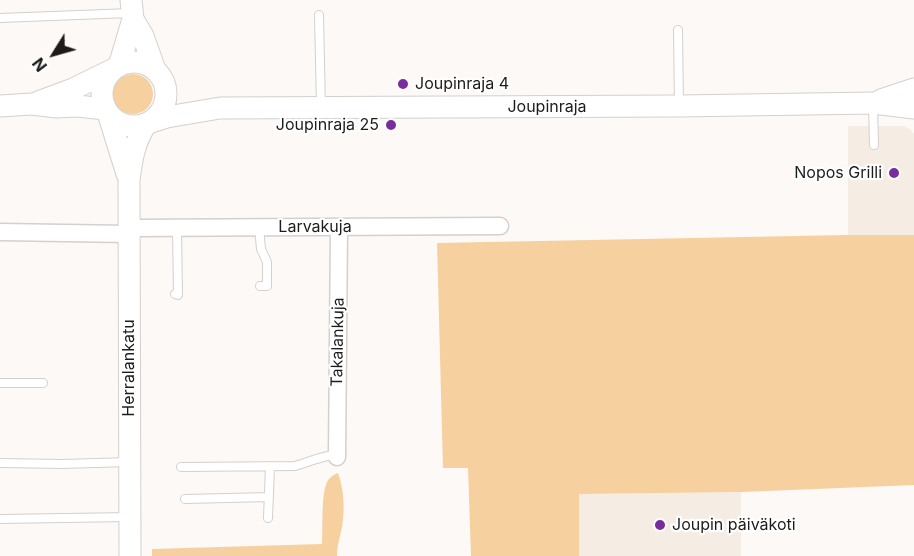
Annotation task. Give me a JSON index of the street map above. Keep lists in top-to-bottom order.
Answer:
{
  "streets": {
    "street": [
      "Joupinraja",
      "Larvakuja",
      "Takalankuja",
      "Herralankatu"
    ]
  },
  "crossings": [
    ["Joupinraja", "Herralankatu"],
    ["Larvakuja", "Takalankuja"],
    ["Larvakuja", "Herralankatu"]
  ],
  "places": [
    "Joupinraja 4",
    "Joupinraja 25",
    "Nopos Grilli",
    "Joupin päiväkoti"
  ],
  "north": "bottom left"
}
